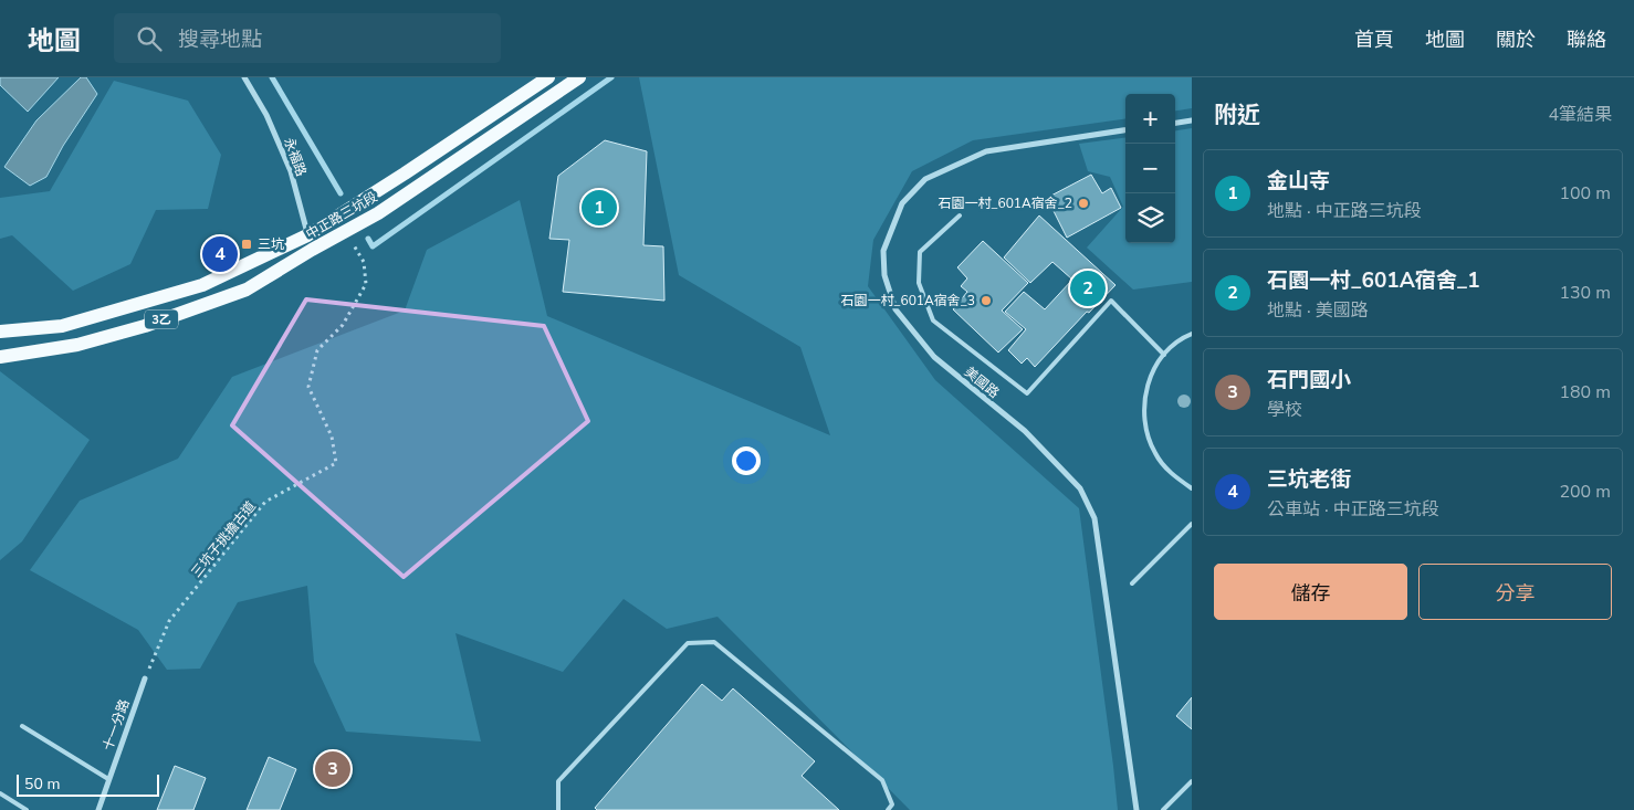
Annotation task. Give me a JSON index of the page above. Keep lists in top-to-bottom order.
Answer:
{
  "streets": {
    "main road": ["中正路三坑段", "3乙"],
    "street": ["永福路", "美國路", "十一分路"],
    "path": ["三坑子挑擔古道"]
  },
  "crossings": [
    ["永福路", "中正路三坑段"],
    ["三坑子挑擔古道", "十一分路"]
  ],
  "places": {
    "other": ["石園一村_601A宿舍_2", "石園一村_601A宿舍_3"],
    "transit": ["三坑"]
  },
  "scale_bar": "50 m",
  "page": {
    "header": "地圖",
    "search": "搜尋地點",
    "nav": [
      "首頁",
      "地圖",
      "關於",
      "聯絡"
    ],
    "heading": ["附近", "4筆結果"],
    "map_buttons": ["+", "−"],
    "list": [
      {
        "mark": "1",
        "name": "金山寺",
        "note": "地點 · 中正路三坑段",
        "value": "100 m"
      },
      {
        "mark": "2",
        "name": "石園一村_601A宿舍_1",
        "note": "地點 · 美國路",
        "value": "130 m"
      },
      {
        "mark": "3",
        "name": "石門國小",
        "note": "學校",
        "value": "180 m"
      },
      {
        "mark": "4",
        "name": "三坑老街",
        "note": "公車站 · 中正路三坑段",
        "value": "200 m"
      }
    ],
    "pins": [
      "1",
      "4",
      "2",
      "3"
    ],
    "buttons": ["儲存", "分享"],
    "scale": "50 m"
  }
}
